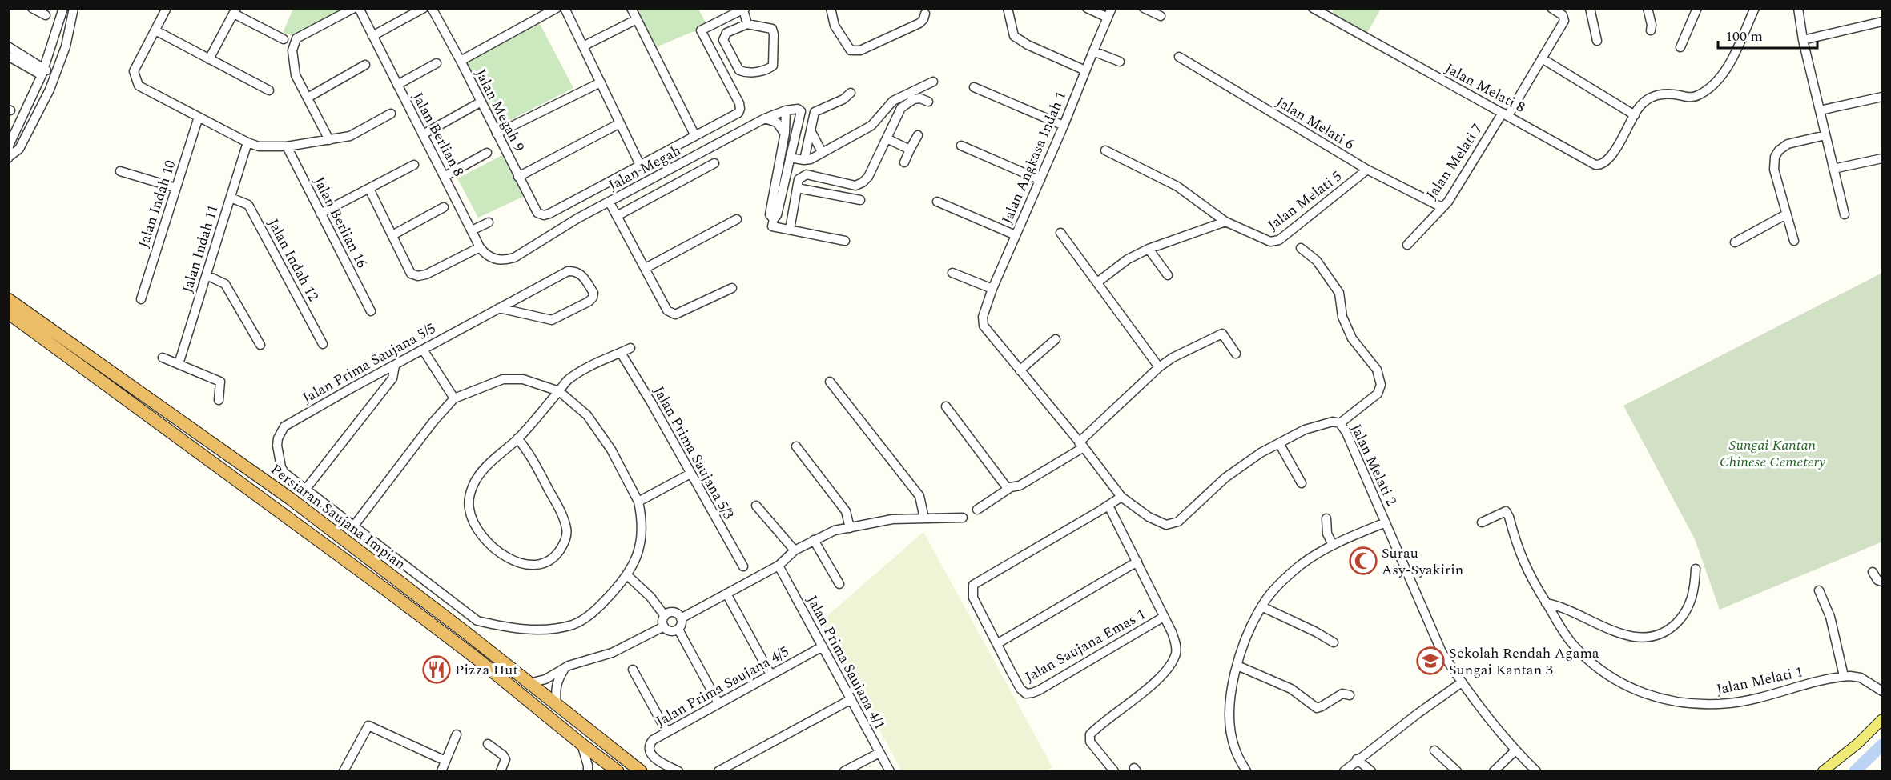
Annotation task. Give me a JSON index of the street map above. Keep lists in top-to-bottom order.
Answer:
{
  "streets": {
    "highway": ["Persiaran Saujana Impian"],
    "street": [
      "Jalan Melati 8",
      "Jalan Megah 9",
      "Jalan Melati 6",
      "Jalan Berlian 8",
      "Jalan Angkasa Indah 1",
      "Jalan Melati 7",
      "Jalan Megah",
      "Jalan Melati 5",
      "Jalan Indah 10",
      "Jalan Berlian 16",
      "Jalan Indah 11",
      "Jalan Indah 12",
      "Jalan Prima Saujana 5/5",
      "Jalan Prima Saujana 5/3",
      "Jalan Melati 2",
      "Jalan Saujana Emas 1",
      "Jalan Prima Saujana 4/1",
      "Jalan Melati 1",
      "Jalan Prima Saujana 4/5"
    ]
  },
  "crossings": [
    ["Jalan Melati 8", "Jalan Melati 7"],
    ["Jalan Megah 9", "Jalan Megah"],
    ["Jalan Melati 6", "Jalan Melati 7"],
    ["Jalan Melati 6", "Jalan Melati 5"],
    ["Jalan Berlian 8", "Jalan Megah"],
    ["Jalan Angkasa Indah 1", "Jalan Melati 2"],
    ["Jalan Indah 11", "Jalan Indah 12"],
    ["Jalan Prima Saujana 4/1", "Jalan Prima Saujana 4/5"]
  ],
  "parks": ["Sungai Kantan Chinese Cemetery"],
  "places": {
    "mosque": ["Surau Asy-Syakirin"],
    "school or university": ["Sekolah Rendah Agama Sungai Kantan 3"],
    "restaurant": ["Pizza Hut"]
  },
  "scale_bar": "100 m"
}
